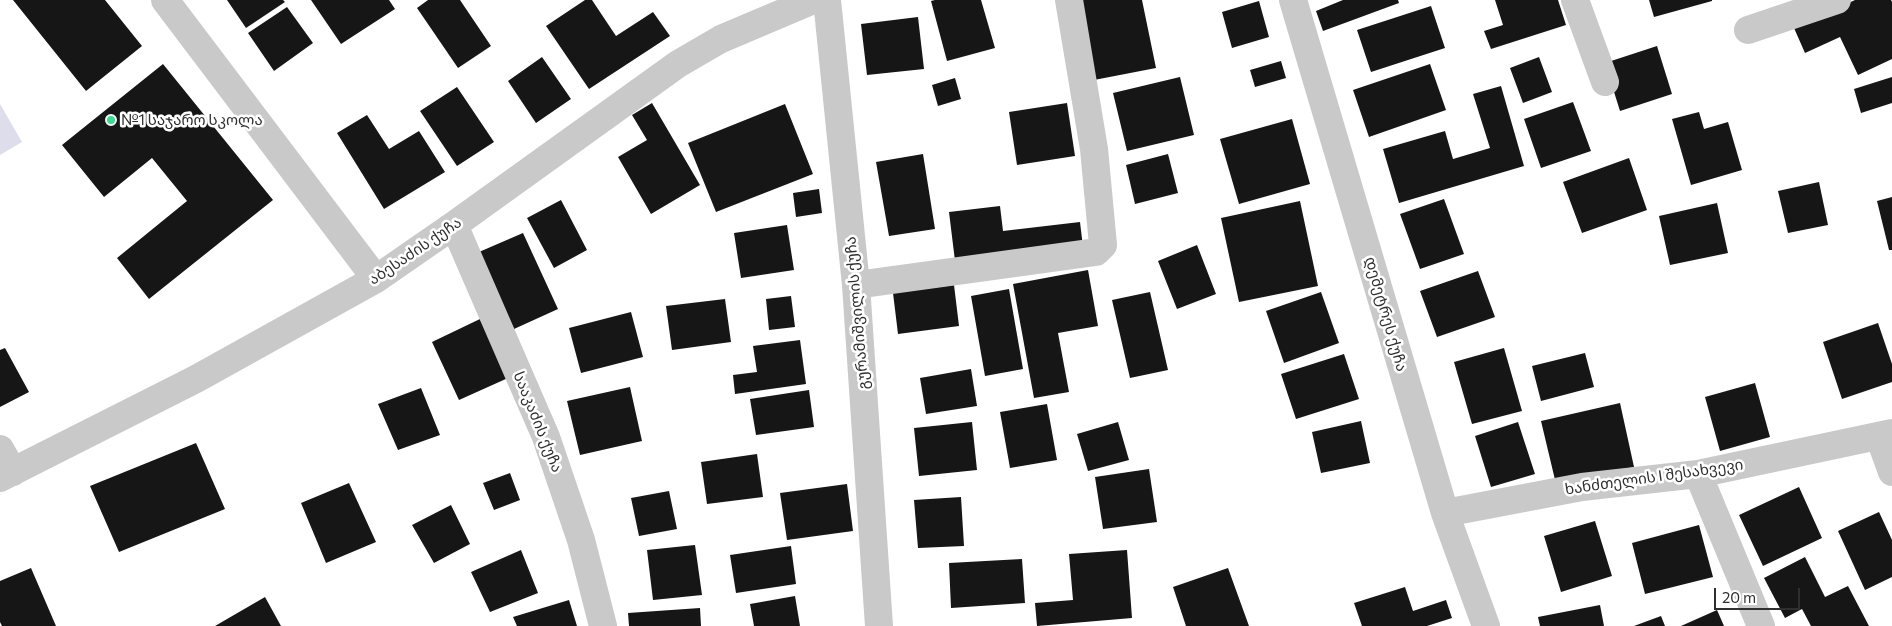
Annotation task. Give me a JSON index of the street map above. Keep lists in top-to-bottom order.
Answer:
{
  "streets": {
    "street": [
      "აბესაძის ქუჩა",
      "გურამიშვილის ქუჩა",
      "დემეტრეს ქუჩა",
      "სააკაძის ქუჩა",
      "ხანძთელის I შესახვევი"
    ]
  },
  "crossings": [
    ["აბესაძის ქუჩა", "სააკაძის ქუჩა"],
    ["დემეტრეს ქუჩა", "ხანძთელის I შესახვევი"]
  ],
  "places": ["№1 საჯარო სკოლა"],
  "scale_bar": "20 m"
}
